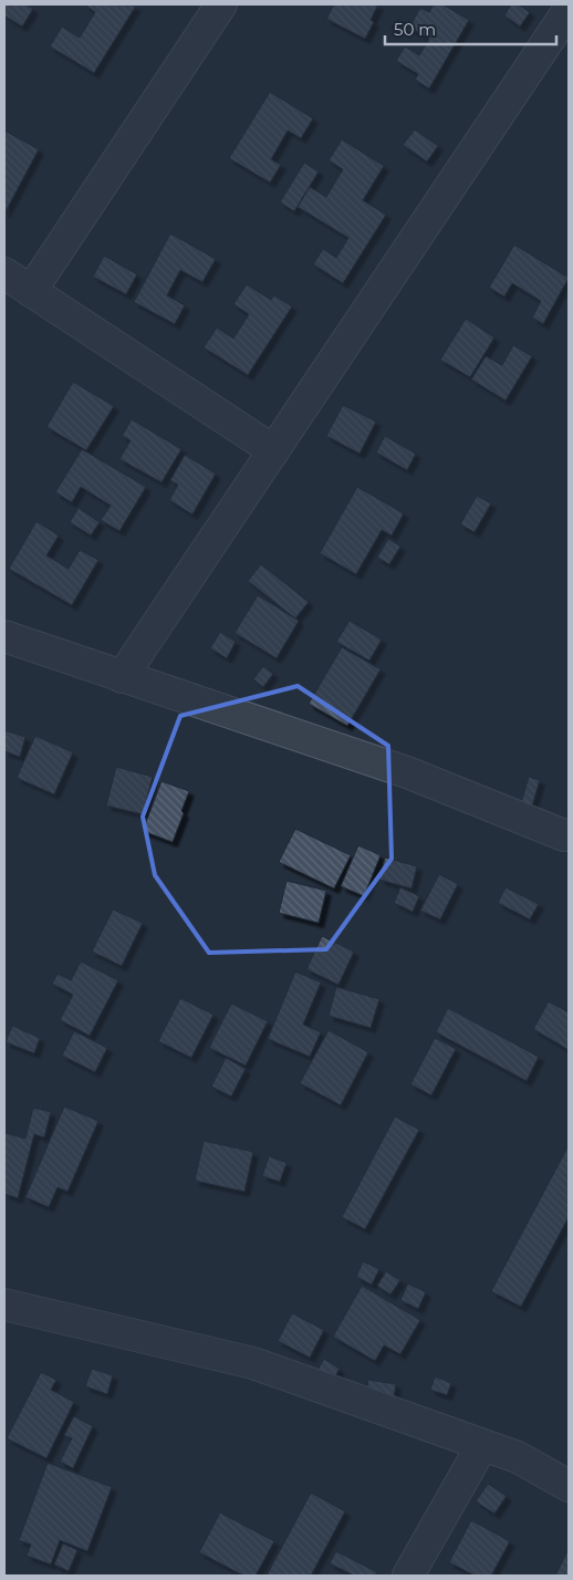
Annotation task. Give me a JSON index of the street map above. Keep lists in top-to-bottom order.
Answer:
{
  "scale_bar": "50 m"
}
